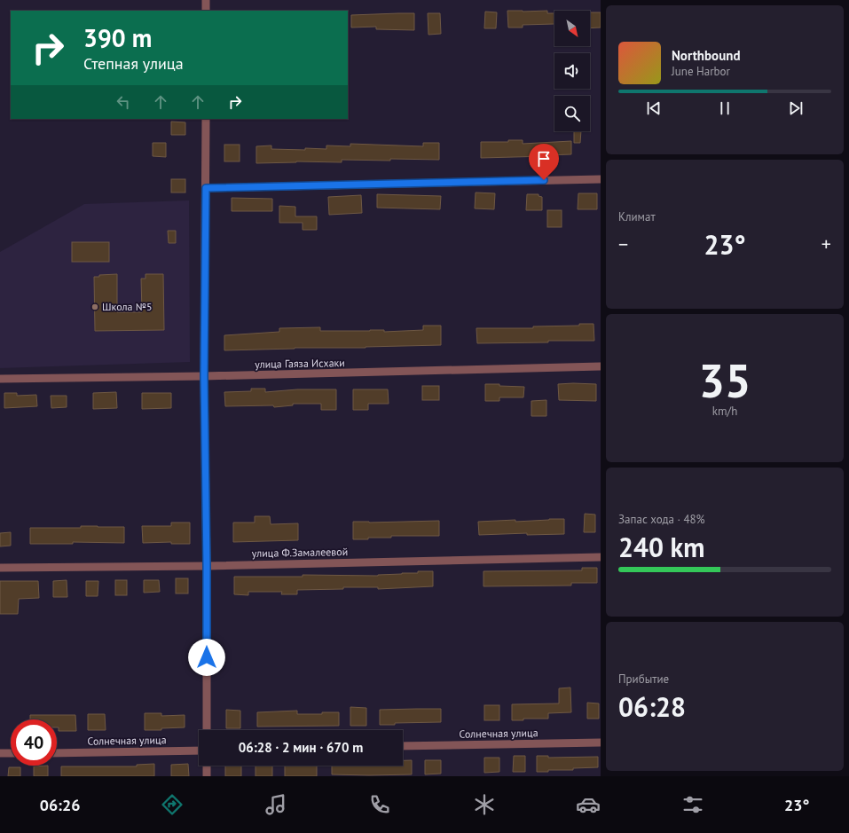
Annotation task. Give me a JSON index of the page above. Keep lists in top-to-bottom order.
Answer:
{
  "streets": {
    "street": ["улица Гаяза Исхаки", "улица Ф.Замалеевой", "Солнечная улица"]
  },
  "places": ["Школа №5"],
  "north": "bottom right",
  "page": {
    "turn": ["390 m", "Степная улица"],
    "song": ["Northbound", "June Harbor"],
    "tile": [
      "Климат",
      ["35", "km/h"],
      ["Запас хода · 48%", "240 km"],
      ["Прибытие", "06:28"]
    ],
    "heat": ["−", "23°", "+"],
    "limit": "40",
    "trip": "06:28 · 2 мин · 670 m",
    "tabs": ["06:26", "23°"]
  }
}
